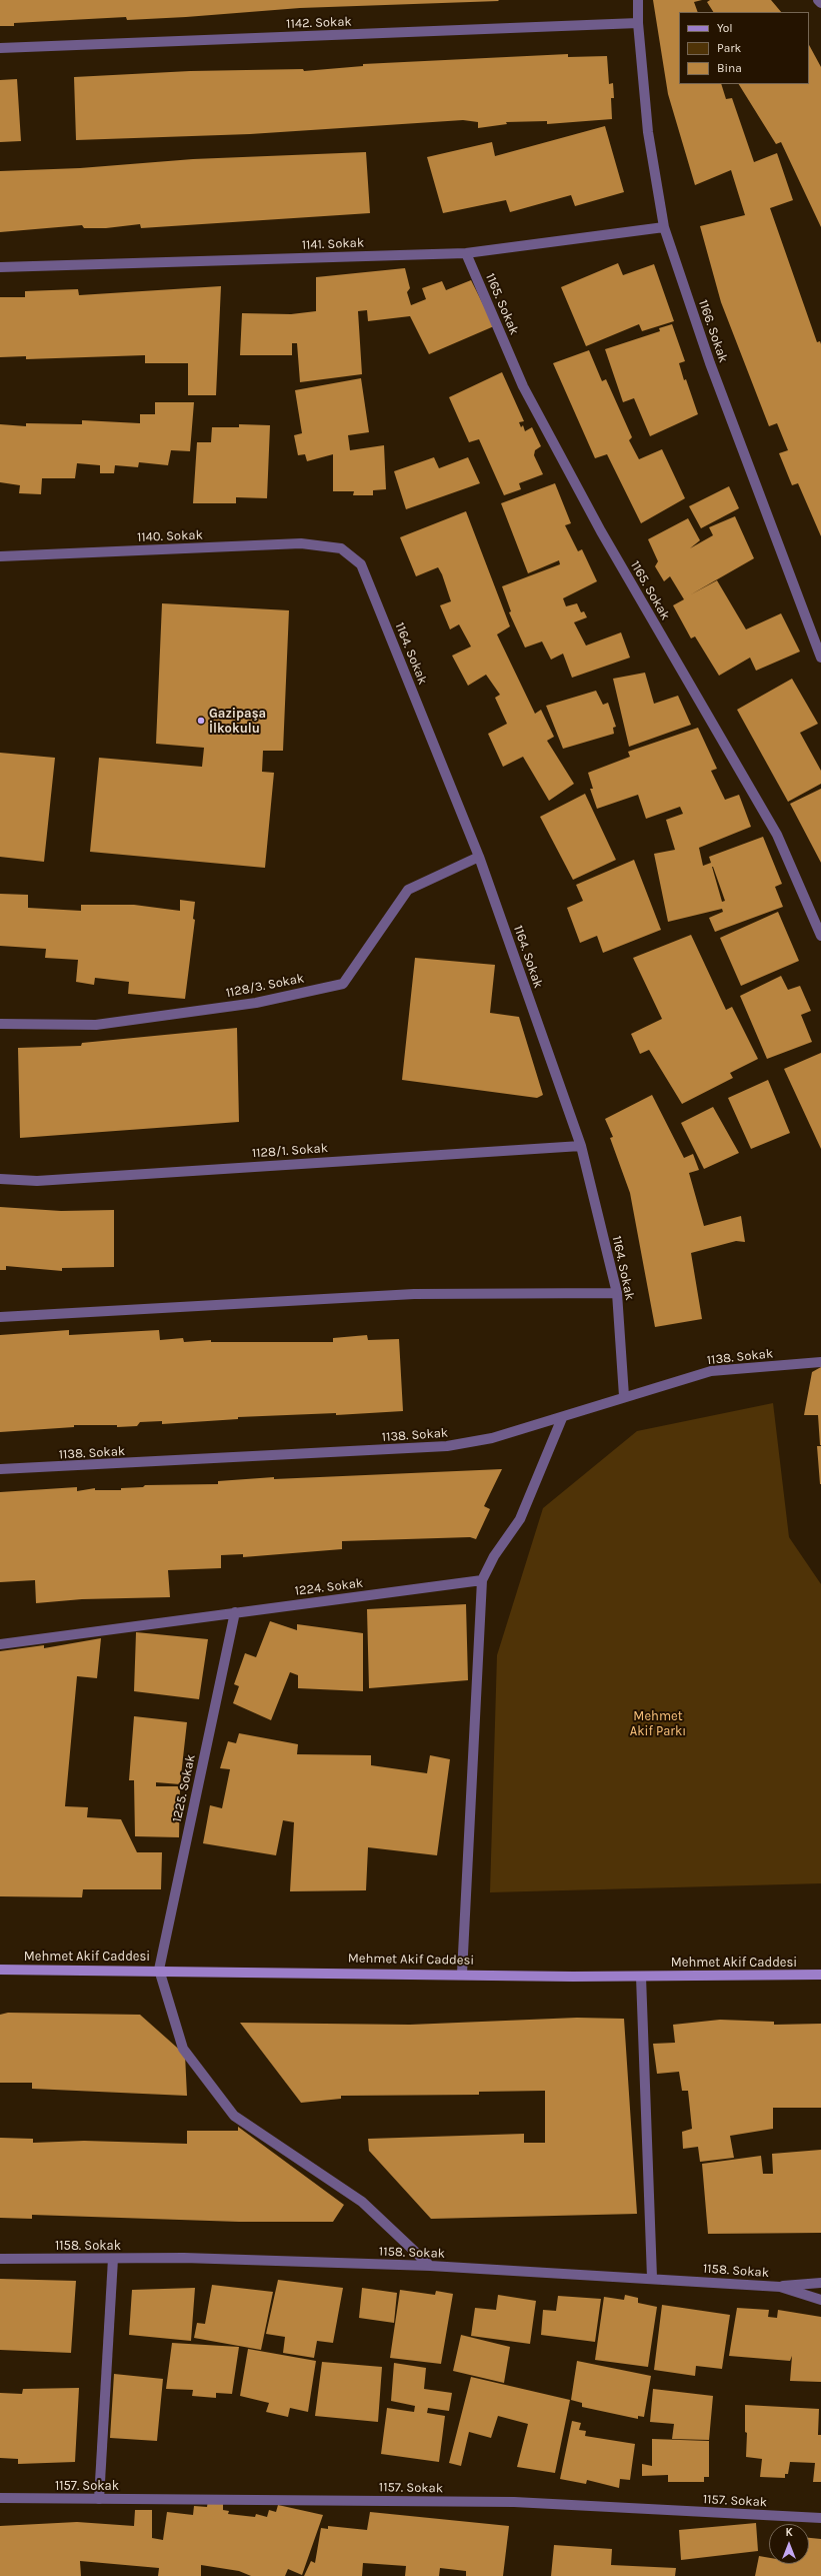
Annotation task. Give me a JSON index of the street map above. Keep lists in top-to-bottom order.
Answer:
{
  "streets": {
    "main road": ["Mehmet Akif Caddesi"],
    "street": [
      "1142. Sokak",
      "1141. Sokak",
      "1165. Sokak",
      "1166. Sokak",
      "1140. Sokak",
      "1164. Sokak",
      "1128/3. Sokak",
      "1128/1. Sokak",
      "1138. Sokak",
      "1224. Sokak",
      "1225. Sokak",
      "1158. Sokak",
      "1157. Sokak"
    ]
  },
  "crossings": [
    ["1142. Sokak", "1166. Sokak"],
    ["1141. Sokak", "1165. Sokak"],
    ["1141. Sokak", "1166. Sokak"],
    ["1140. Sokak", "1164. Sokak"],
    ["1164. Sokak", "1128/3. Sokak"],
    ["1164. Sokak", "1128/1. Sokak"],
    ["1164. Sokak", "1138. Sokak"],
    ["1224. Sokak", "1225. Sokak"],
    ["1225. Sokak", "Mehmet Akif Caddesi"]
  ],
  "parks": ["Mehmet Akif Parkı"],
  "places": ["Gazipaşa İlkokulu"],
  "legend": ["Yol", "Park", "Bina"],
  "north": "top"
}
